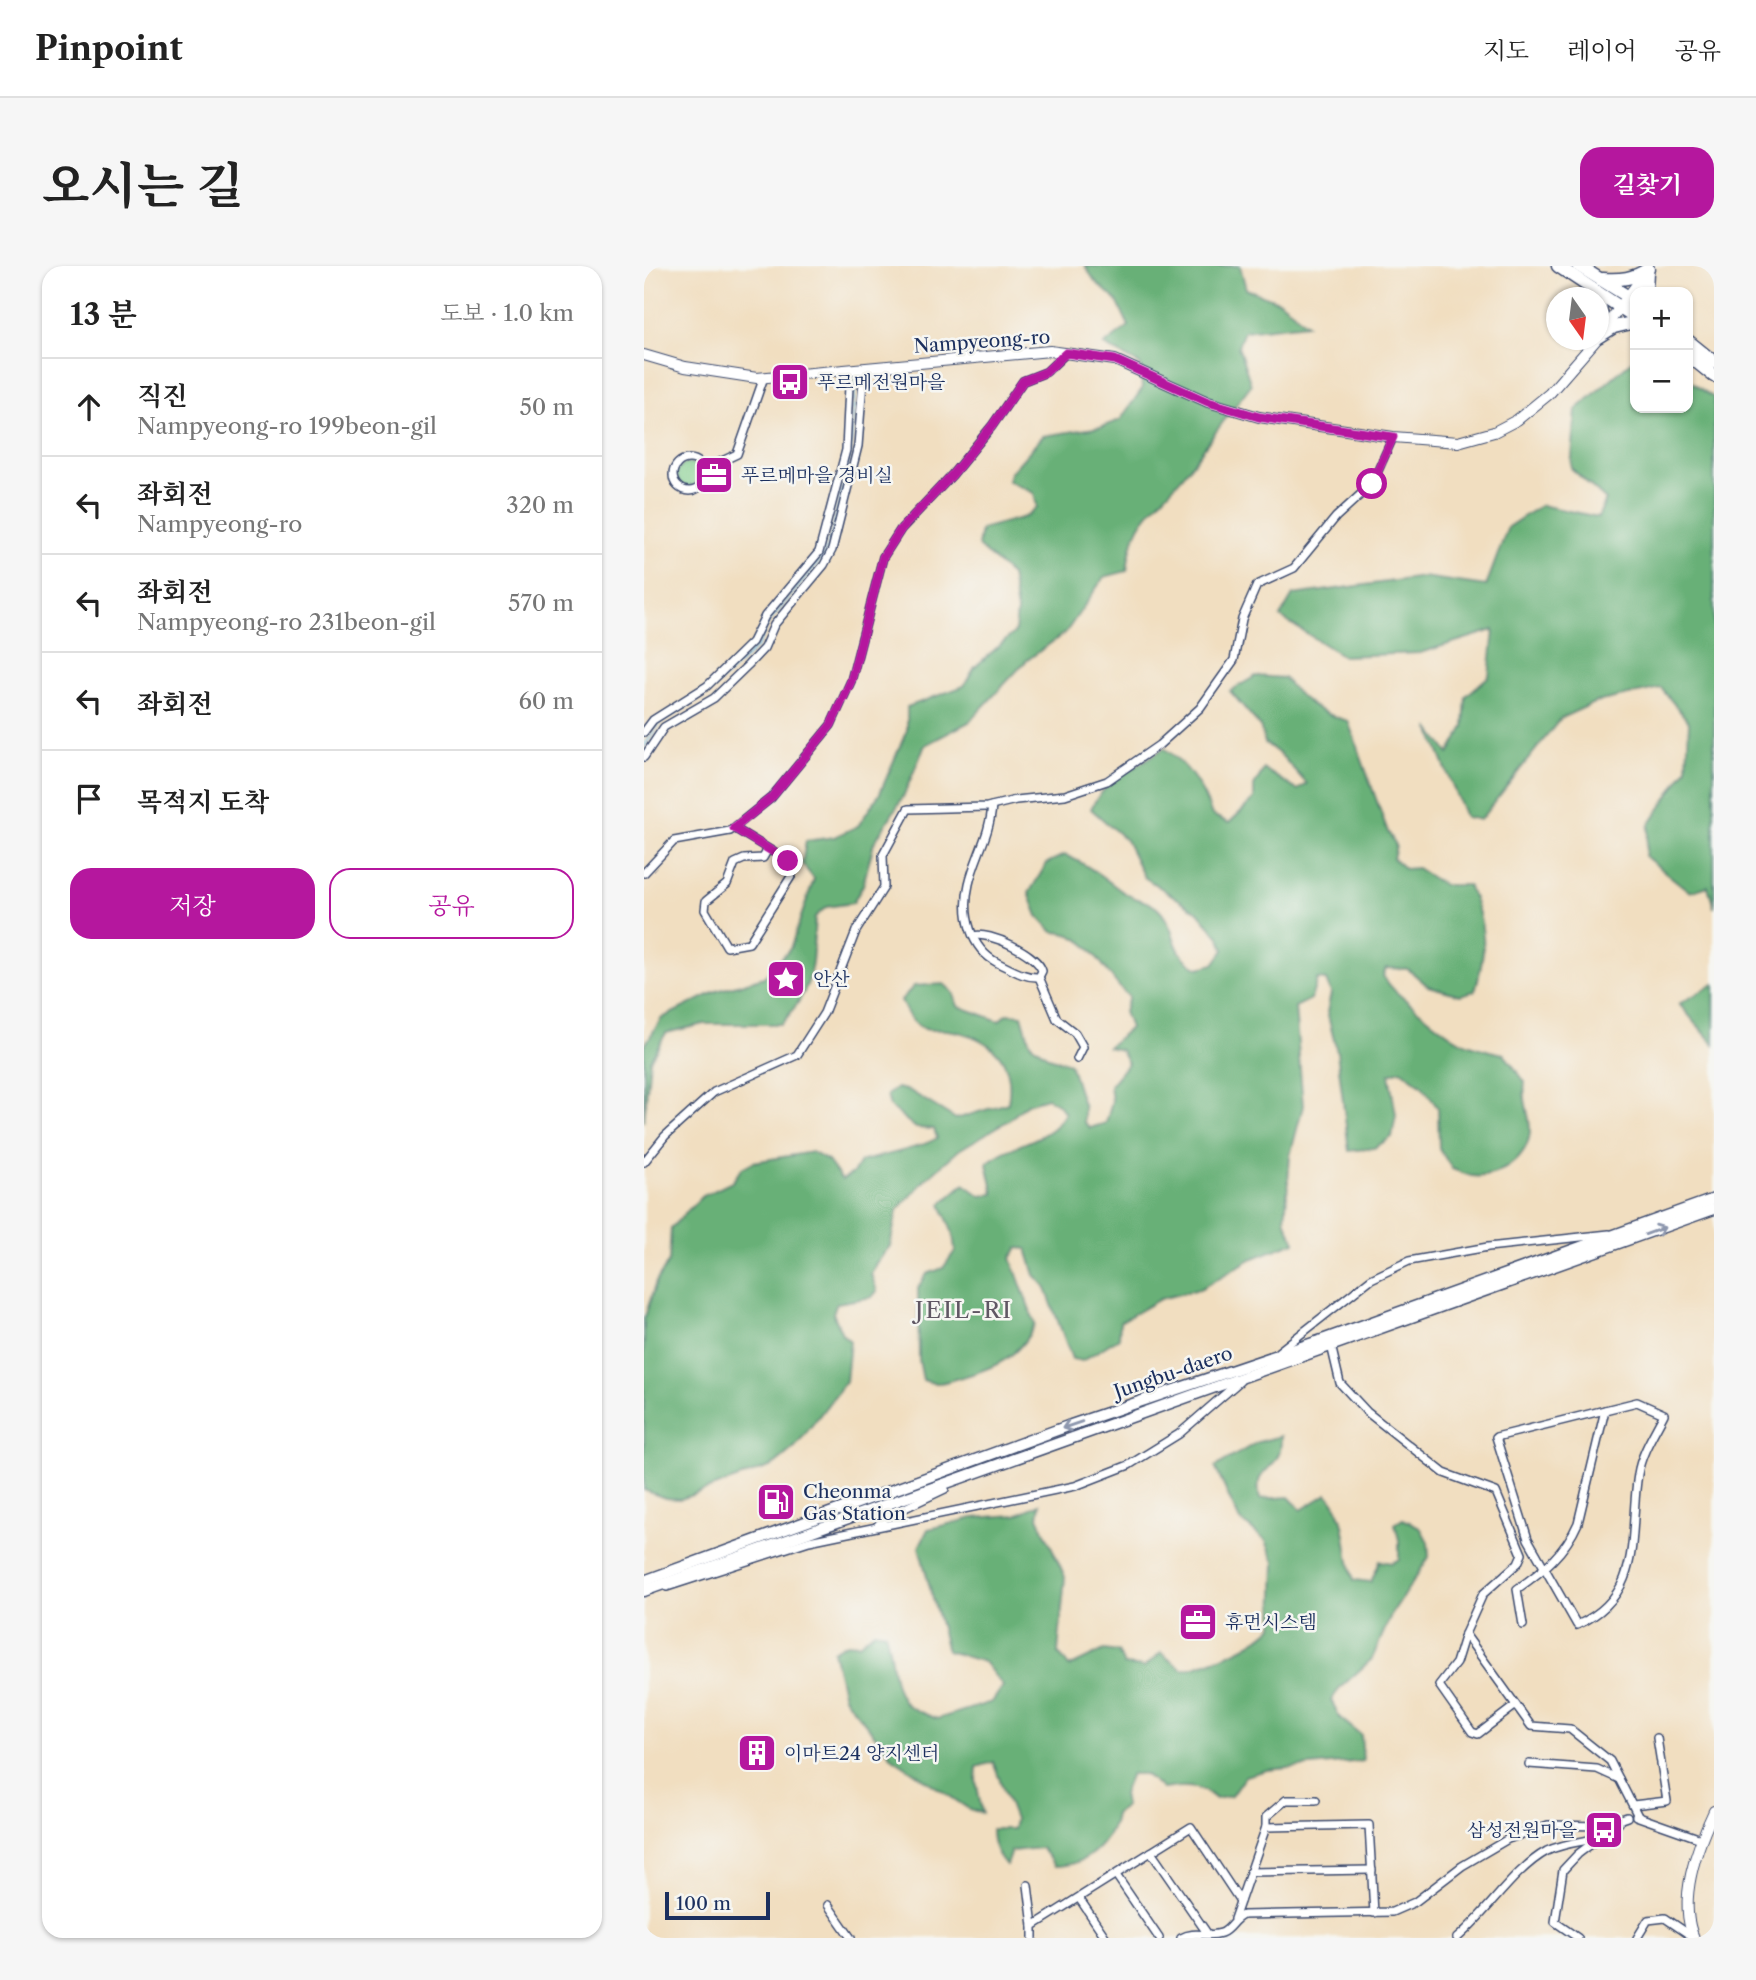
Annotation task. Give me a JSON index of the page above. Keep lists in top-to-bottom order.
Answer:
{
  "streets": {
    "main road": ["Jungbu-daero"],
    "street": ["Nampyeong-ro"]
  },
  "districts": ["JEIL-RI"],
  "places": {
    "bus stop": ["푸르메전원마을", "삼성전원마을"],
    "office": ["푸르메마을 경비실", "휴먼시스템"],
    "place": ["안산"],
    "fuel station": ["Cheonma Gas Station"],
    "building": ["이마트24 양지센터"]
  },
  "scale_bar": "100 m",
  "north": "bottom",
  "page": {
    "header": "Pinpoint",
    "nav": ["지도", "레이어", "공유"],
    "title": "오시는 길",
    "buttons": [
      "길찾기",
      ["저장", "공유"]
    ],
    "heading": ["13 분", "도보 · 1.0 km"],
    "map_buttons": ["+", "−"],
    "list": [
      ["직진", "Nampyeong-ro 199beon-gil", "50 m"],
      ["좌회전", "Nampyeong-ro", "320 m"],
      ["좌회전", "Nampyeong-ro 231beon-gil", "570 m"],
      ["좌회전", "60 m"],
      "목적지 도착"
    ],
    "scale": "100 m"
  }
}
